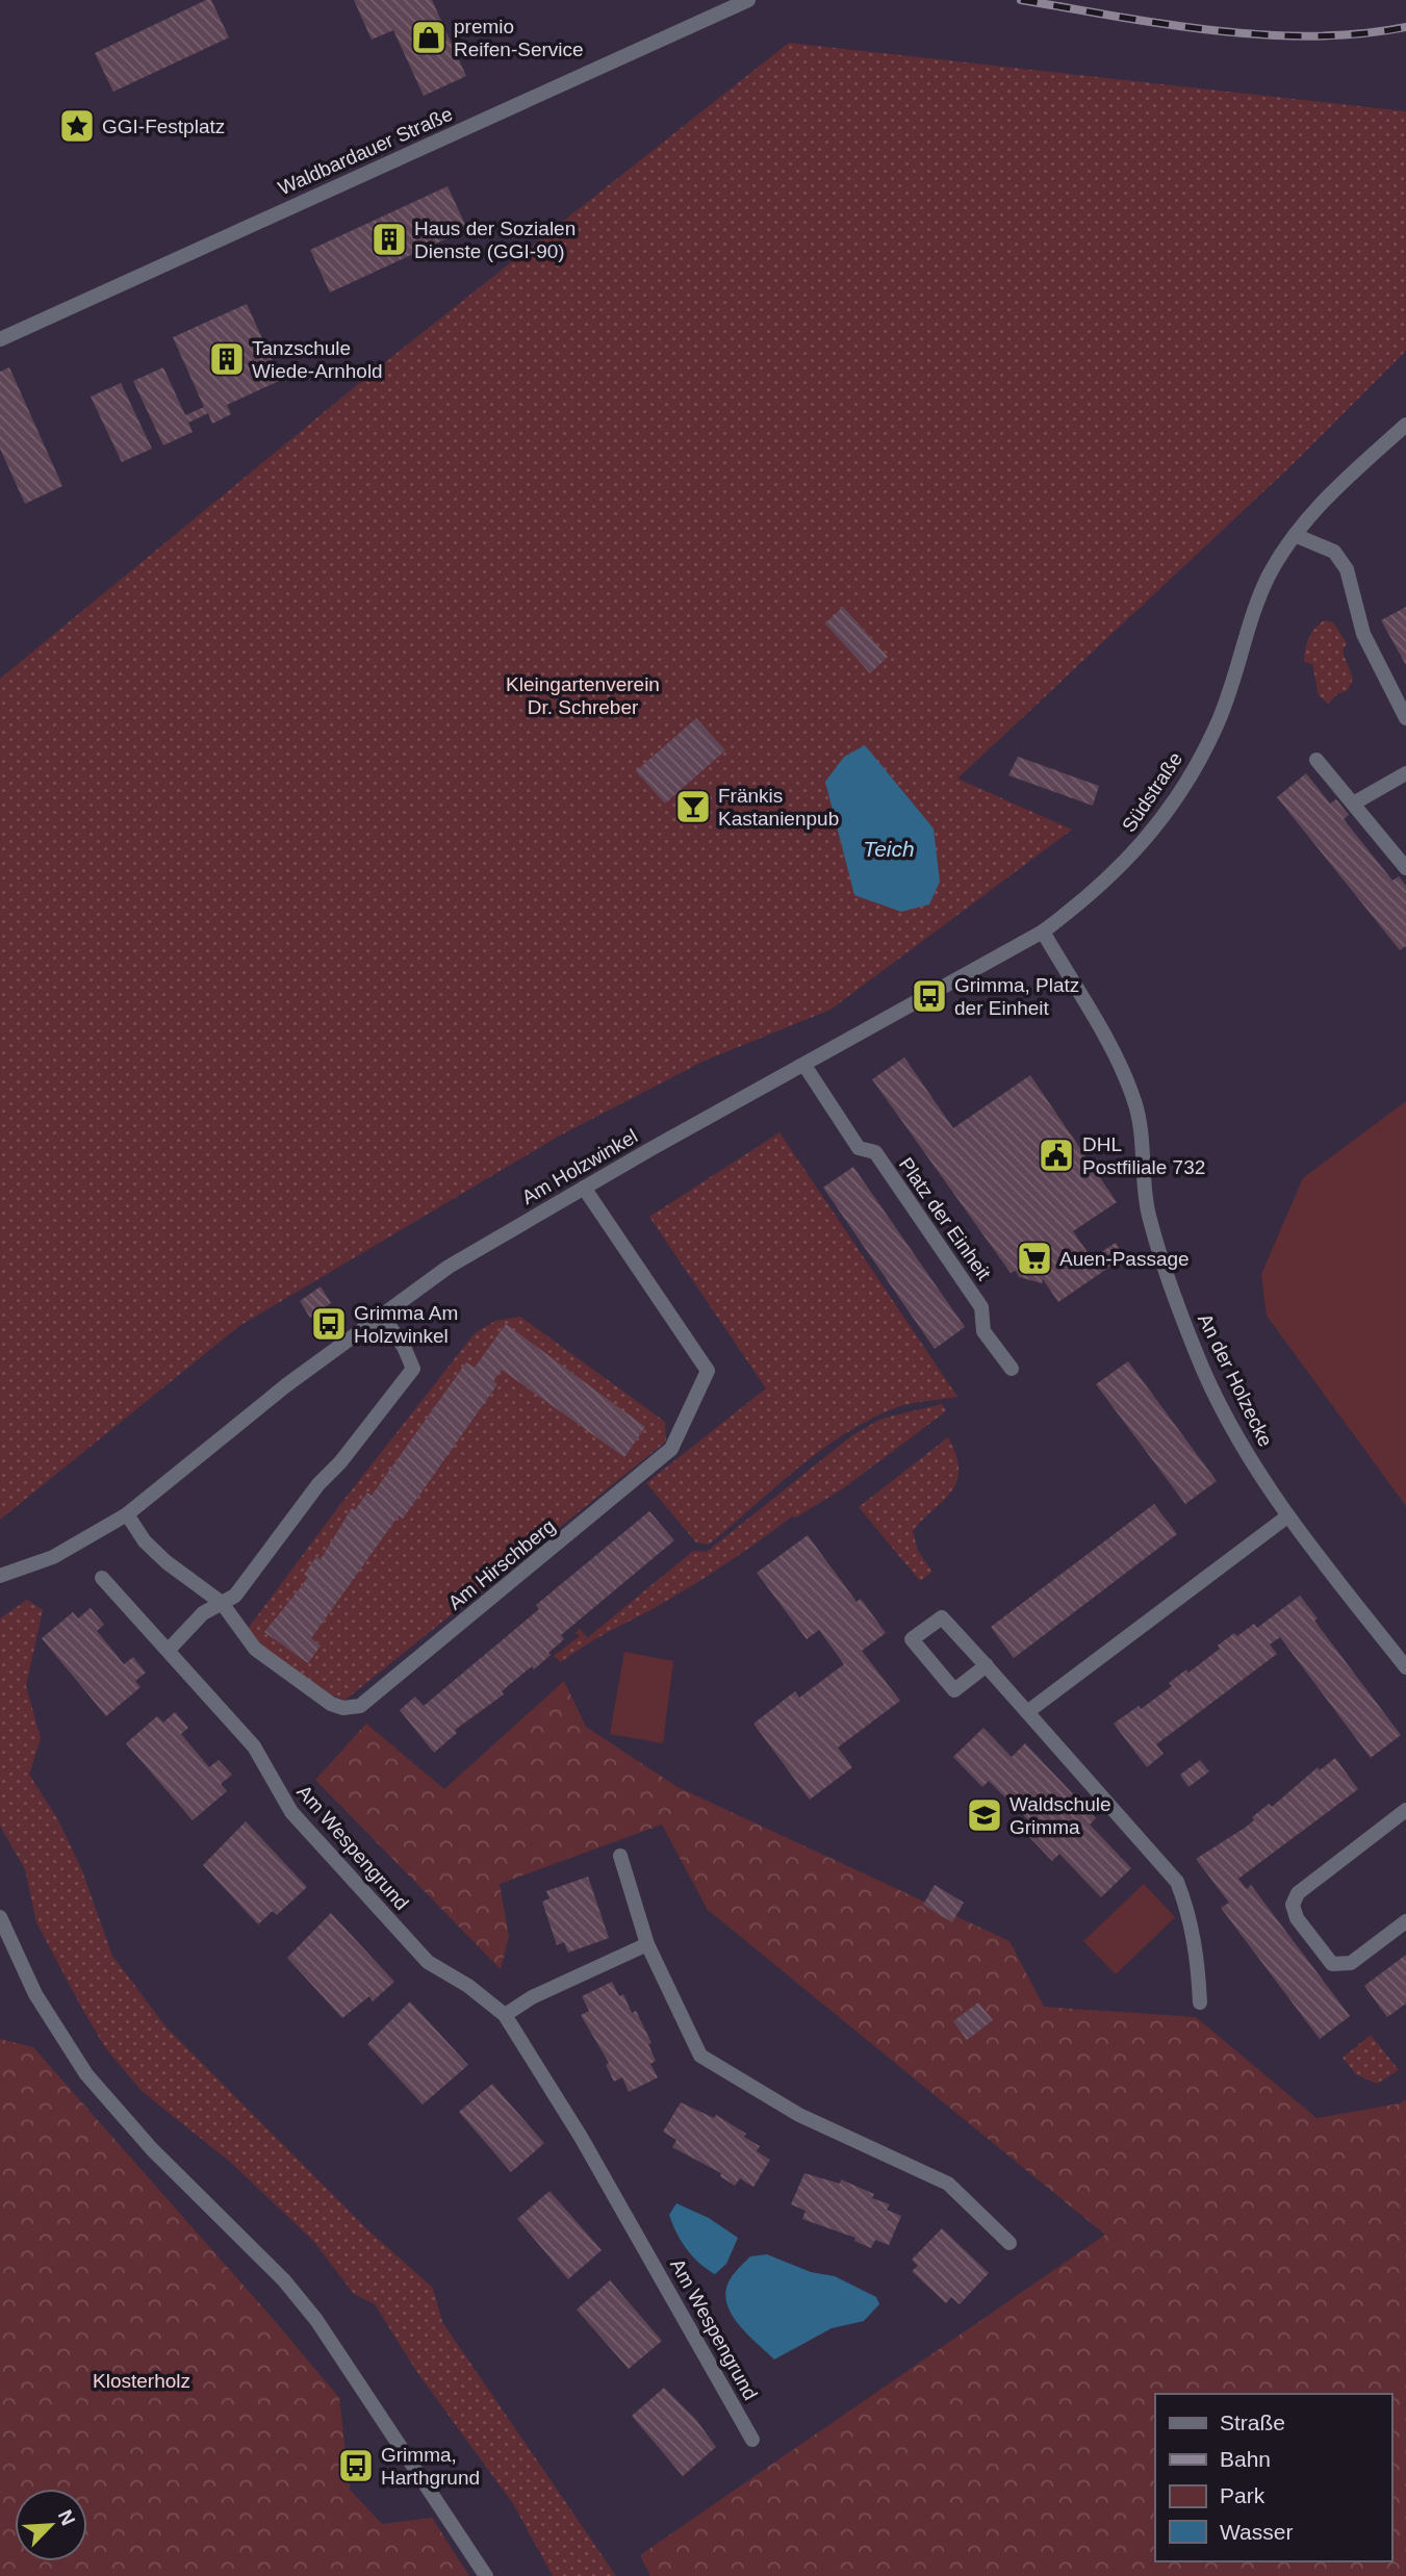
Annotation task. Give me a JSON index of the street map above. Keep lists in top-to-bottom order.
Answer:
{
  "streets": {
    "street": [
      "Waldbardauer Straße",
      "Südstraße",
      "Am Holzwinkel",
      "Platz der Einheit",
      "An der Holzecke",
      "Am Hirschberg",
      "Am Wespengrund"
    ]
  },
  "crossings": [
    ["Südstraße", "Am Holzwinkel"],
    ["Südstraße", "Platz der Einheit"],
    ["Südstraße", "An der Holzecke"],
    ["Am Holzwinkel", "Platz der Einheit"],
    ["Am Holzwinkel", "Am Hirschberg"]
  ],
  "water": ["Teich"],
  "parks": ["Kleingartenverein Dr. Schreber", "Klosterholz"],
  "places": {
    "shop": ["premio Reifen-Service"],
    "place": ["GGI-Festplatz"],
    "building": ["Haus der Sozialen Dienste (GGI-90)", "Tanzschule Wiede-Arnhold"],
    "bar": ["Fränkis Kastanienpub"],
    "bus stop": ["Grimma, Platz der Einheit", "Grimma Am Holzwinkel", "Grimma, Harthgrund"],
    "public building": ["DHL Postfiliale 732"],
    "supermarket": ["Auen-Passage"],
    "school or university": ["Waldschule Grimma"]
  },
  "legend": [
    "Straße",
    "Bahn",
    "Park",
    "Wasser"
  ],
  "north": "top right"
}
